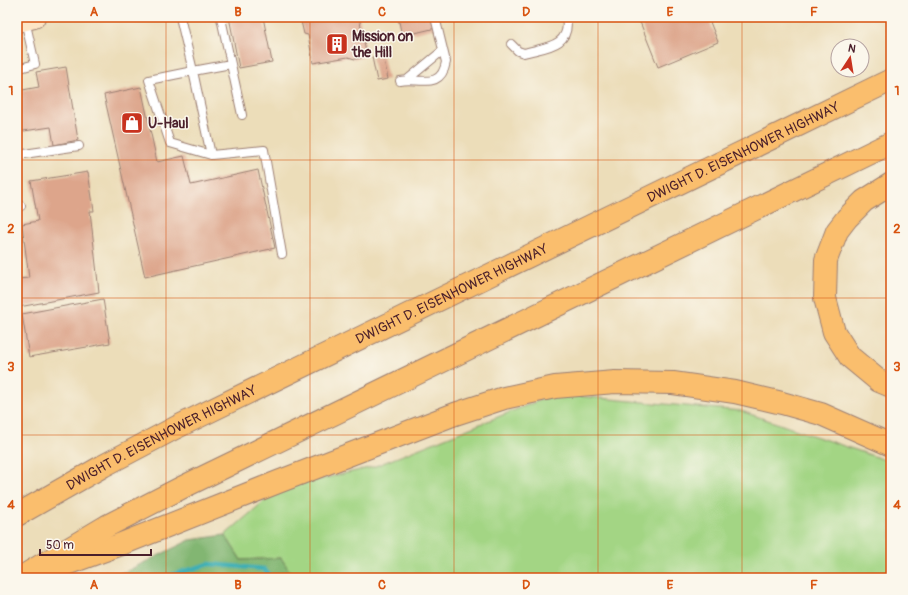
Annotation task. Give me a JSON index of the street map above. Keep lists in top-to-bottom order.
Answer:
{
  "streets": {
    "highway": ["DWIGHT D. EISENHOWER HIGHWAY"]
  },
  "places": {
    "building": ["Mission on the Hill"],
    "shop": ["U-Haul"]
  },
  "scale_bar": "50 m",
  "north": "top",
  "grid": {
    "columns": [
      "A",
      "B",
      "C",
      "D",
      "E",
      "F"
    ],
    "rows": [
      "1",
      "2",
      "3",
      "4"
    ]
  }
}
